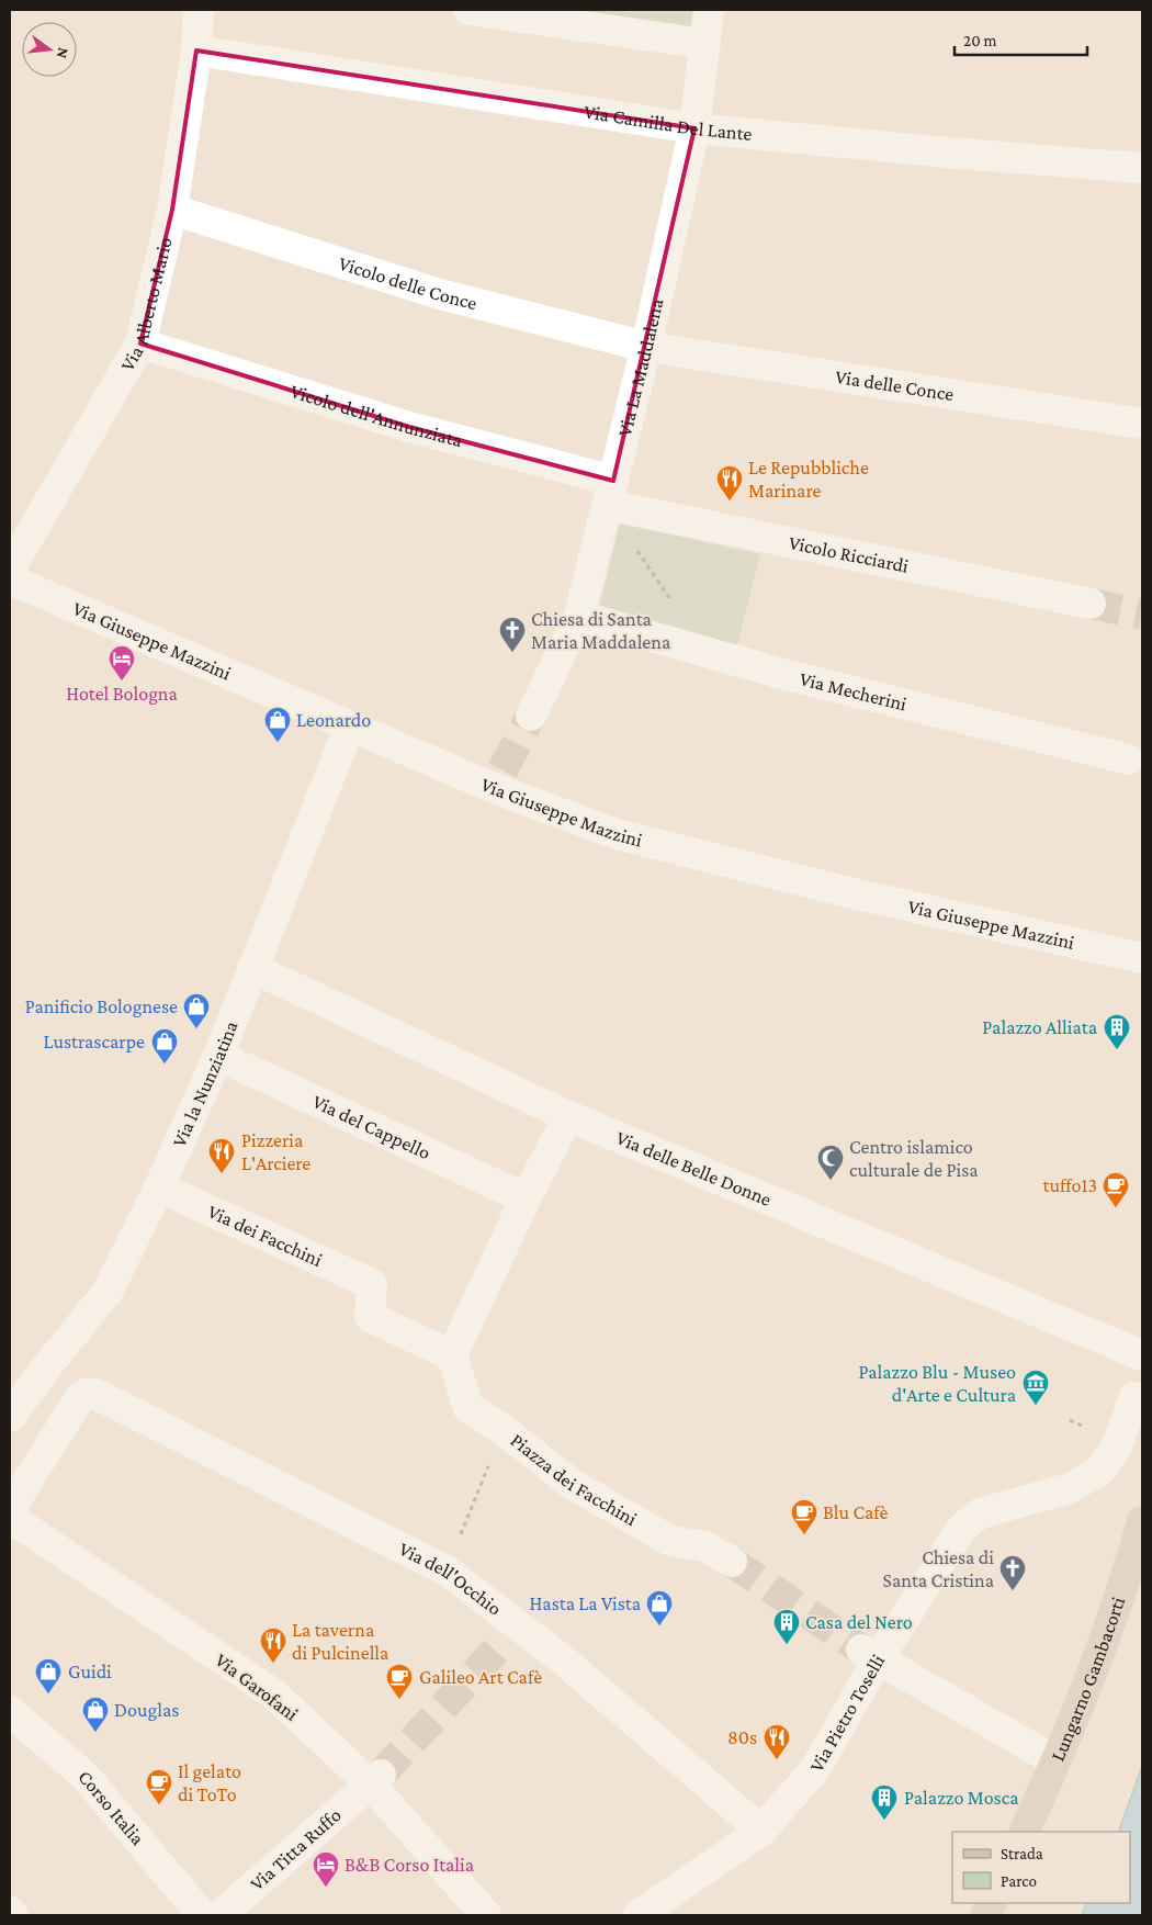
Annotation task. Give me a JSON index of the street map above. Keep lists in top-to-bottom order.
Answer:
{
  "streets": {
    "street": [
      "Via Camilla Del Lante",
      "Vicolo delle Conce",
      "Via Alberto Mario",
      "Via La Maddalena",
      "Via delle Conce",
      "Vicolo dell'Annunziata",
      "Vicolo Ricciardi",
      "Via Giuseppe Mazzini",
      "Via Mecherini",
      "Via la Nunziatina",
      "Via del Cappello",
      "Via delle Belle Donne",
      "Via dei Facchini",
      "Piazza dei Facchini",
      "Via dell'Occhio",
      "Lungarno Gambacorti",
      "Via Garofani",
      "Via Pietro Toselli",
      "Corso Italia",
      "Via Titta Ruffo"
    ]
  },
  "crossings": [
    ["Via Camilla Del Lante", "Via Alberto Mario"],
    ["Via Camilla Del Lante", "Via La Maddalena"],
    ["Vicolo delle Conce", "Via Alberto Mario"],
    ["Vicolo delle Conce", "Via La Maddalena"],
    ["Vicolo delle Conce", "Via delle Conce"],
    ["Via Alberto Mario", "Vicolo dell'Annunziata"],
    ["Via La Maddalena", "Via delle Conce"],
    ["Via La Maddalena", "Vicolo dell'Annunziata"],
    ["Via La Maddalena", "Vicolo Ricciardi"],
    ["Via La Maddalena", "Via Mecherini"],
    ["Vicolo dell'Annunziata", "Vicolo Ricciardi"],
    ["Via Giuseppe Mazzini", "Via la Nunziatina"],
    ["Via la Nunziatina", "Via del Cappello"],
    ["Via la Nunziatina", "Via delle Belle Donne"],
    ["Via la Nunziatina", "Via dei Facchini"],
    ["Via dei Facchini", "Piazza dei Facchini"],
    ["Via dell'Occhio", "Via Garofani"],
    ["Via dell'Occhio", "Via Pietro Toselli"],
    ["Via Garofani", "Via Titta Ruffo"]
  ],
  "places": {
    "restaurant": [
      "Le Repubbliche Marinare",
      "Pizzeria L'Arciere",
      "La taverna di Pulcinella",
      "80s"
    ],
    "church": ["Chiesa di Santa Maria Maddalena", "Chiesa di Santa Cristina"],
    "hotel": ["Hotel Bologna", "B&B Corso Italia"],
    "shop": [
      "Leonardo",
      "Panificio Bolognese",
      "Lustrascarpe",
      "Hasta La Vista",
      "Guidi",
      "Douglas"
    ],
    "building": ["Palazzo Alliata", "Casa del Nero", "Palazzo Mosca"],
    "mosque": ["Centro islamico culturale de Pisa"],
    "cafe": [
      "tuffo13",
      "Blu Cafè",
      "Galileo Art Cafè",
      "Il gelato di ToTo"
    ],
    "museum": ["Palazzo Blu - Museo d'Arte e Cultura"]
  },
  "legend": ["Strada", "Parco"],
  "scale_bar": "20 m",
  "north": "right"
}
